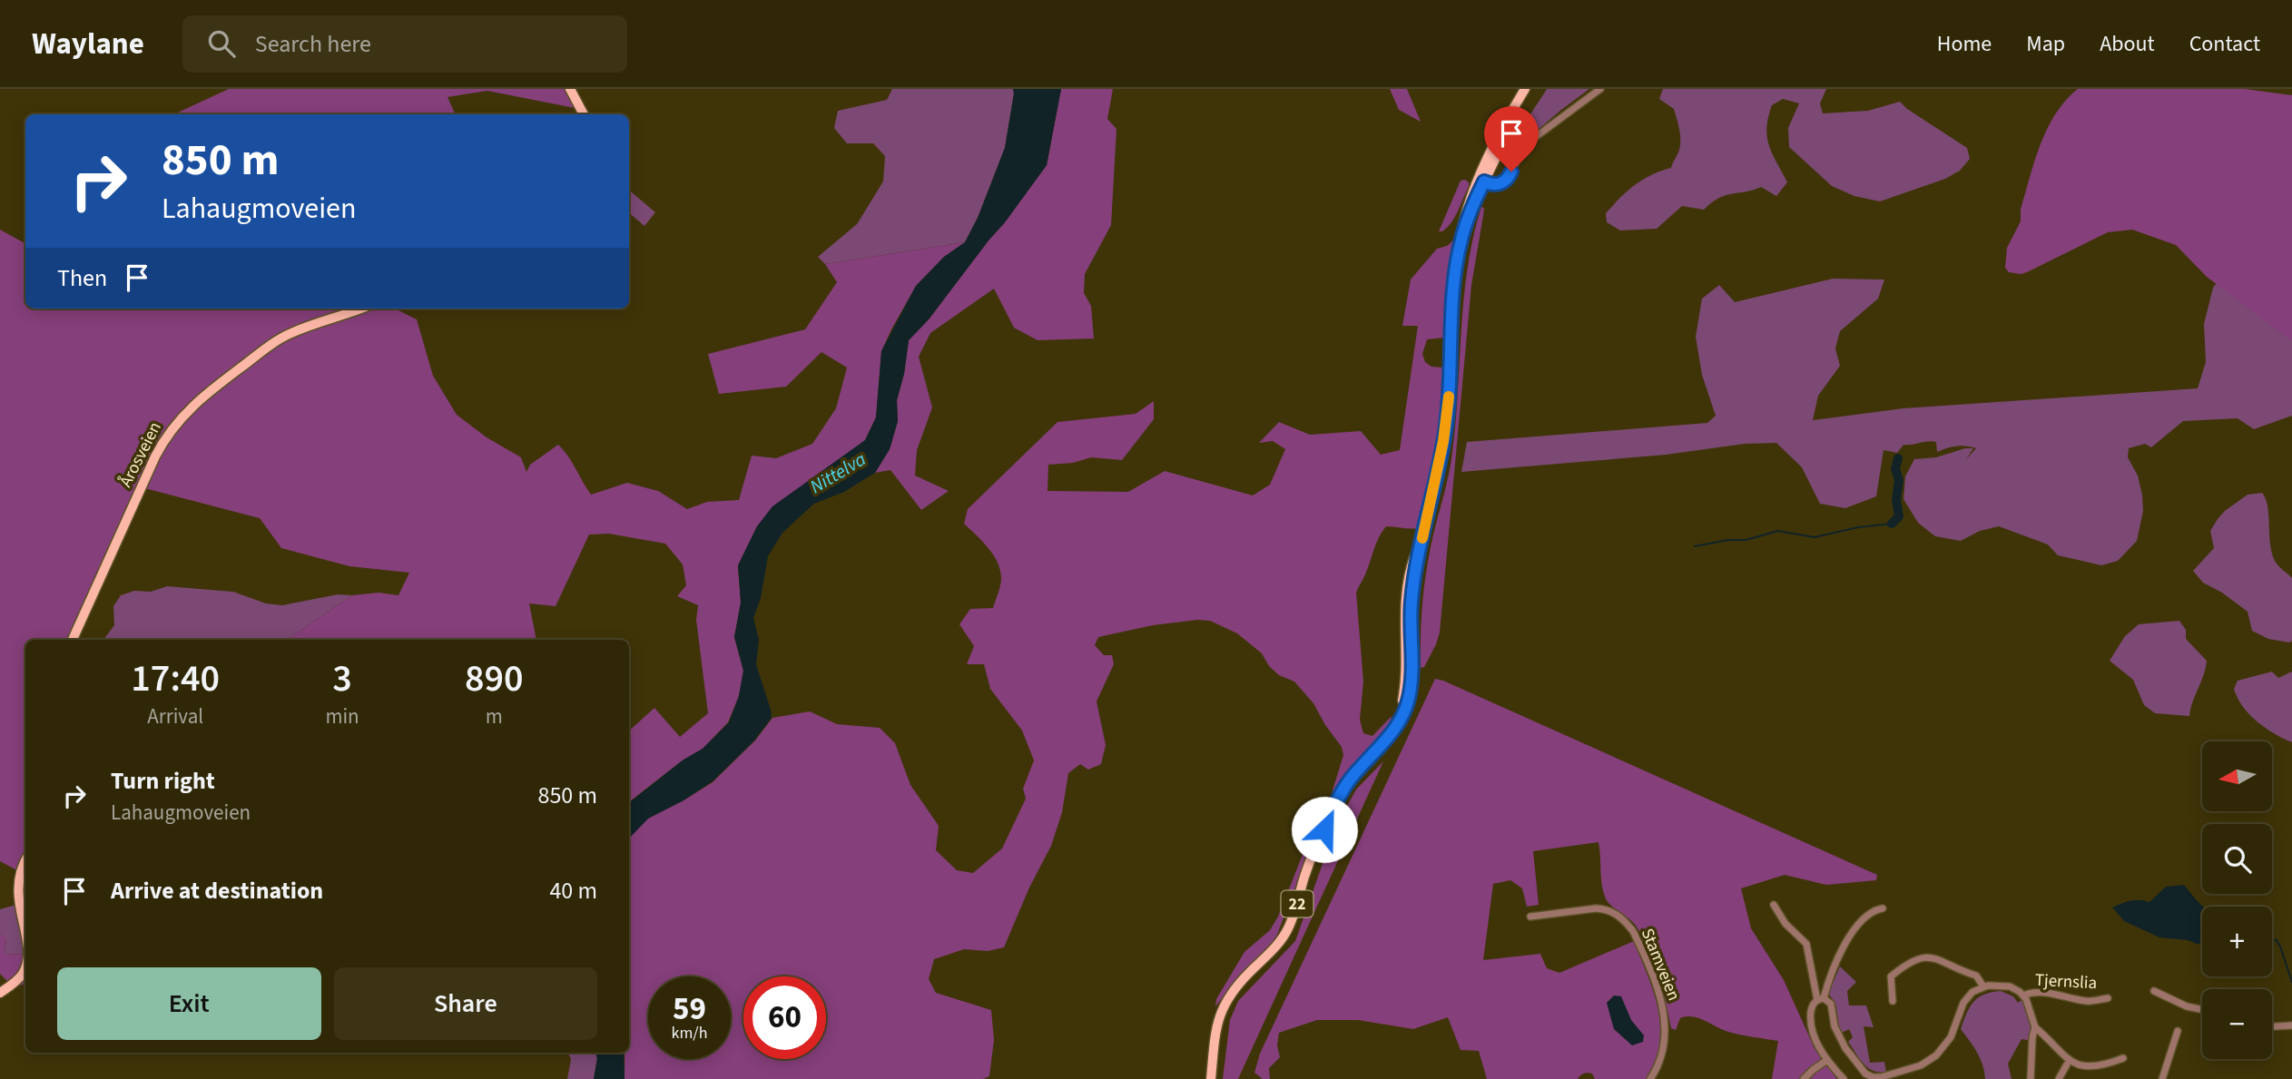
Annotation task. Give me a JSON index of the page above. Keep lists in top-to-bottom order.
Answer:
{
  "streets": {
    "main road": ["Årosveien", "22"],
    "street": ["Stamveien", "Tjernslia"]
  },
  "water": ["Nittelva"],
  "north": "left",
  "page": {
    "header": "Waylane",
    "search": "Search here",
    "nav": [
      "Home",
      "Map",
      "About",
      "Contact"
    ],
    "turn": ["850 m", "Lahaugmoveien"],
    "then": "Then",
    "eta": [
      "17:40",
      "Arrival",
      "3",
      "min",
      "890",
      "m"
    ],
    "map_buttons": ["+", "−"],
    "list": [
      {
        "name": "Turn right",
        "note": "Lahaugmoveien",
        "value": "850 m"
      },
      {
        "name": "Arrive at destination",
        "value": "40 m"
      }
    ],
    "buttons": ["Exit", "Share"],
    "speed": "59 km/h",
    "limit": "60"
  }
}
